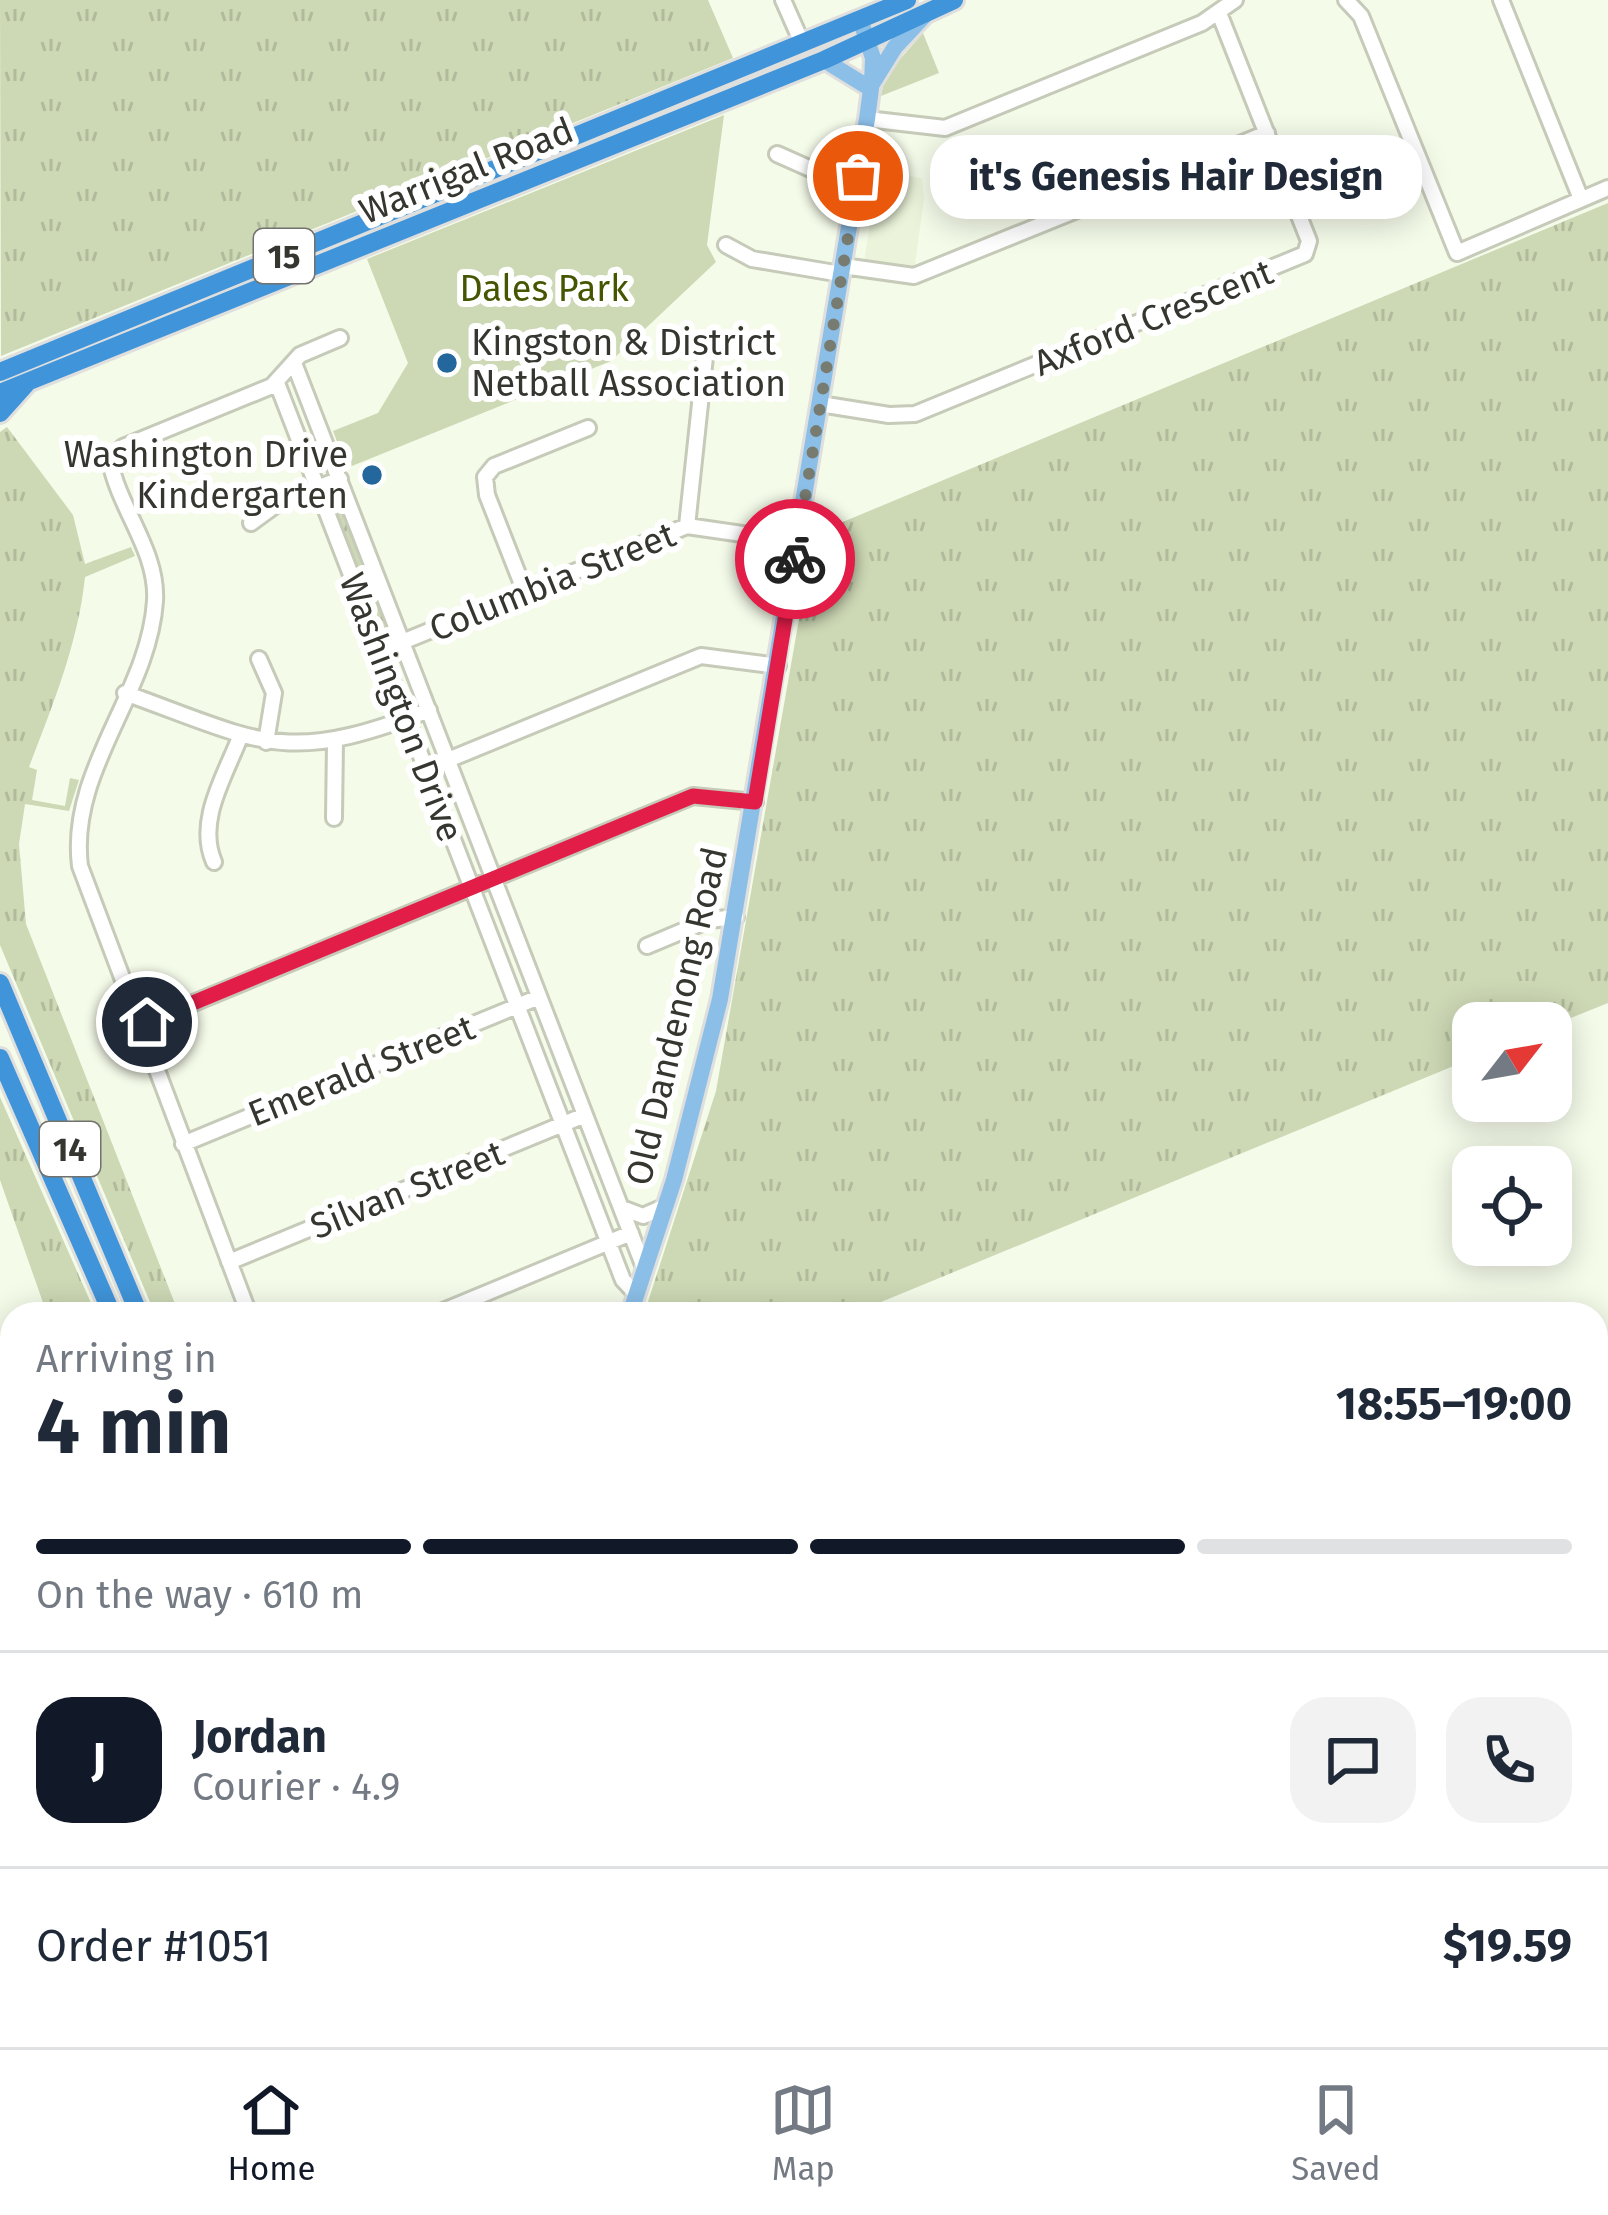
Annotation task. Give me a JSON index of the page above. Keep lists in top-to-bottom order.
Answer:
{
  "streets": {
    "highway": ["Warrigal Road", "15", "14"],
    "main road": ["Old Dandenong Road"],
    "street": [
      "Axford Crescent",
      "Columbia Street",
      "Washington Drive",
      "Emerald Street",
      "Silvan Street"
    ]
  },
  "crossings": [
    ["Warrigal Road", "Old Dandenong Road"],
    ["Axford Crescent", "Old Dandenong Road"],
    ["Columbia Street", "Washington Drive"],
    ["Columbia Street", "Old Dandenong Road"],
    ["Washington Drive", "Old Dandenong Road"],
    ["Washington Drive", "Emerald Street"],
    ["Washington Drive", "Silvan Street"]
  ],
  "parks": ["Dales Park"],
  "places": ["it's Genesis Hair Design", "Kingston & District Netball Association", "Washington Drive Kindergarten"],
  "north": "top right",
  "page": {
    "bubble": "it's Genesis Hair Design",
    "heading": ["4 min", "Arriving in", "18:55–19:00"],
    "panel": [
      "Jordan",
      "Courier · 4.9",
      "Order #1051",
      "$19.59"
    ],
    "bar": "On the way · 610 m",
    "round": "J",
    "tabs": ["Home", "Map", "Saved"]
  }
}
